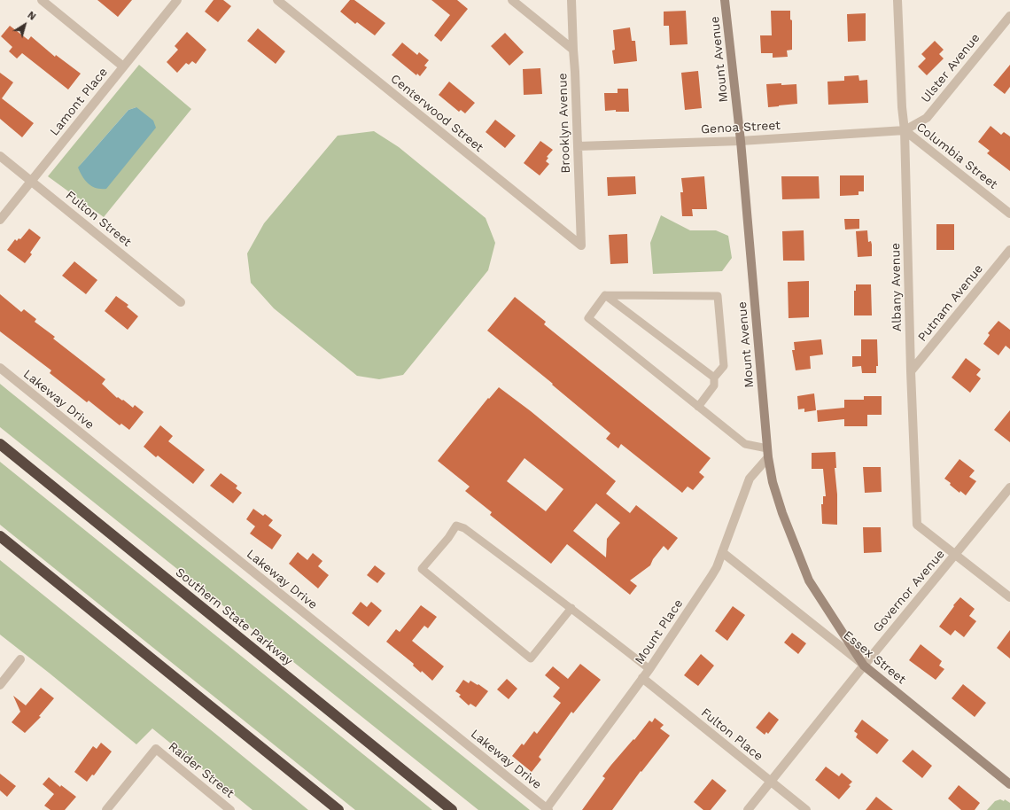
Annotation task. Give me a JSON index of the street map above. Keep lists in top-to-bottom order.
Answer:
{
  "streets": {
    "highway": ["Southern State Parkway"],
    "street": [
      "Mount Avenue",
      "Ulster Avenue",
      "Lamont Place",
      "Centerwood Street",
      "Brooklyn Avenue",
      "Genoa Street",
      "Columbia Street",
      "Fulton Street",
      "Albany Avenue",
      "Putnam Avenue",
      "Lakeway Drive",
      "Governor Avenue",
      "Mount Place",
      "Essex Street",
      "Fulton Place",
      "Raider Street"
    ]
  },
  "crossings": [
    ["Mount Avenue", "Genoa Street"],
    ["Mount Avenue", "Governor Avenue"],
    ["Mount Avenue", "Mount Place"],
    ["Mount Avenue", "Essex Street"],
    ["Ulster Avenue", "Genoa Street"],
    ["Ulster Avenue", "Columbia Street"],
    ["Ulster Avenue", "Albany Avenue"],
    ["Lamont Place", "Fulton Street"],
    ["Centerwood Street", "Brooklyn Avenue"],
    ["Brooklyn Avenue", "Genoa Street"],
    ["Genoa Street", "Columbia Street"],
    ["Genoa Street", "Albany Avenue"],
    ["Columbia Street", "Albany Avenue"],
    ["Albany Avenue", "Putnam Avenue"],
    ["Albany Avenue", "Governor Avenue"],
    ["Lakeway Drive", "Mount Place"],
    ["Governor Avenue", "Essex Street"],
    ["Governor Avenue", "Fulton Place"],
    ["Mount Place", "Essex Street"],
    ["Mount Place", "Fulton Place"]
  ],
  "north": "top right"
}
